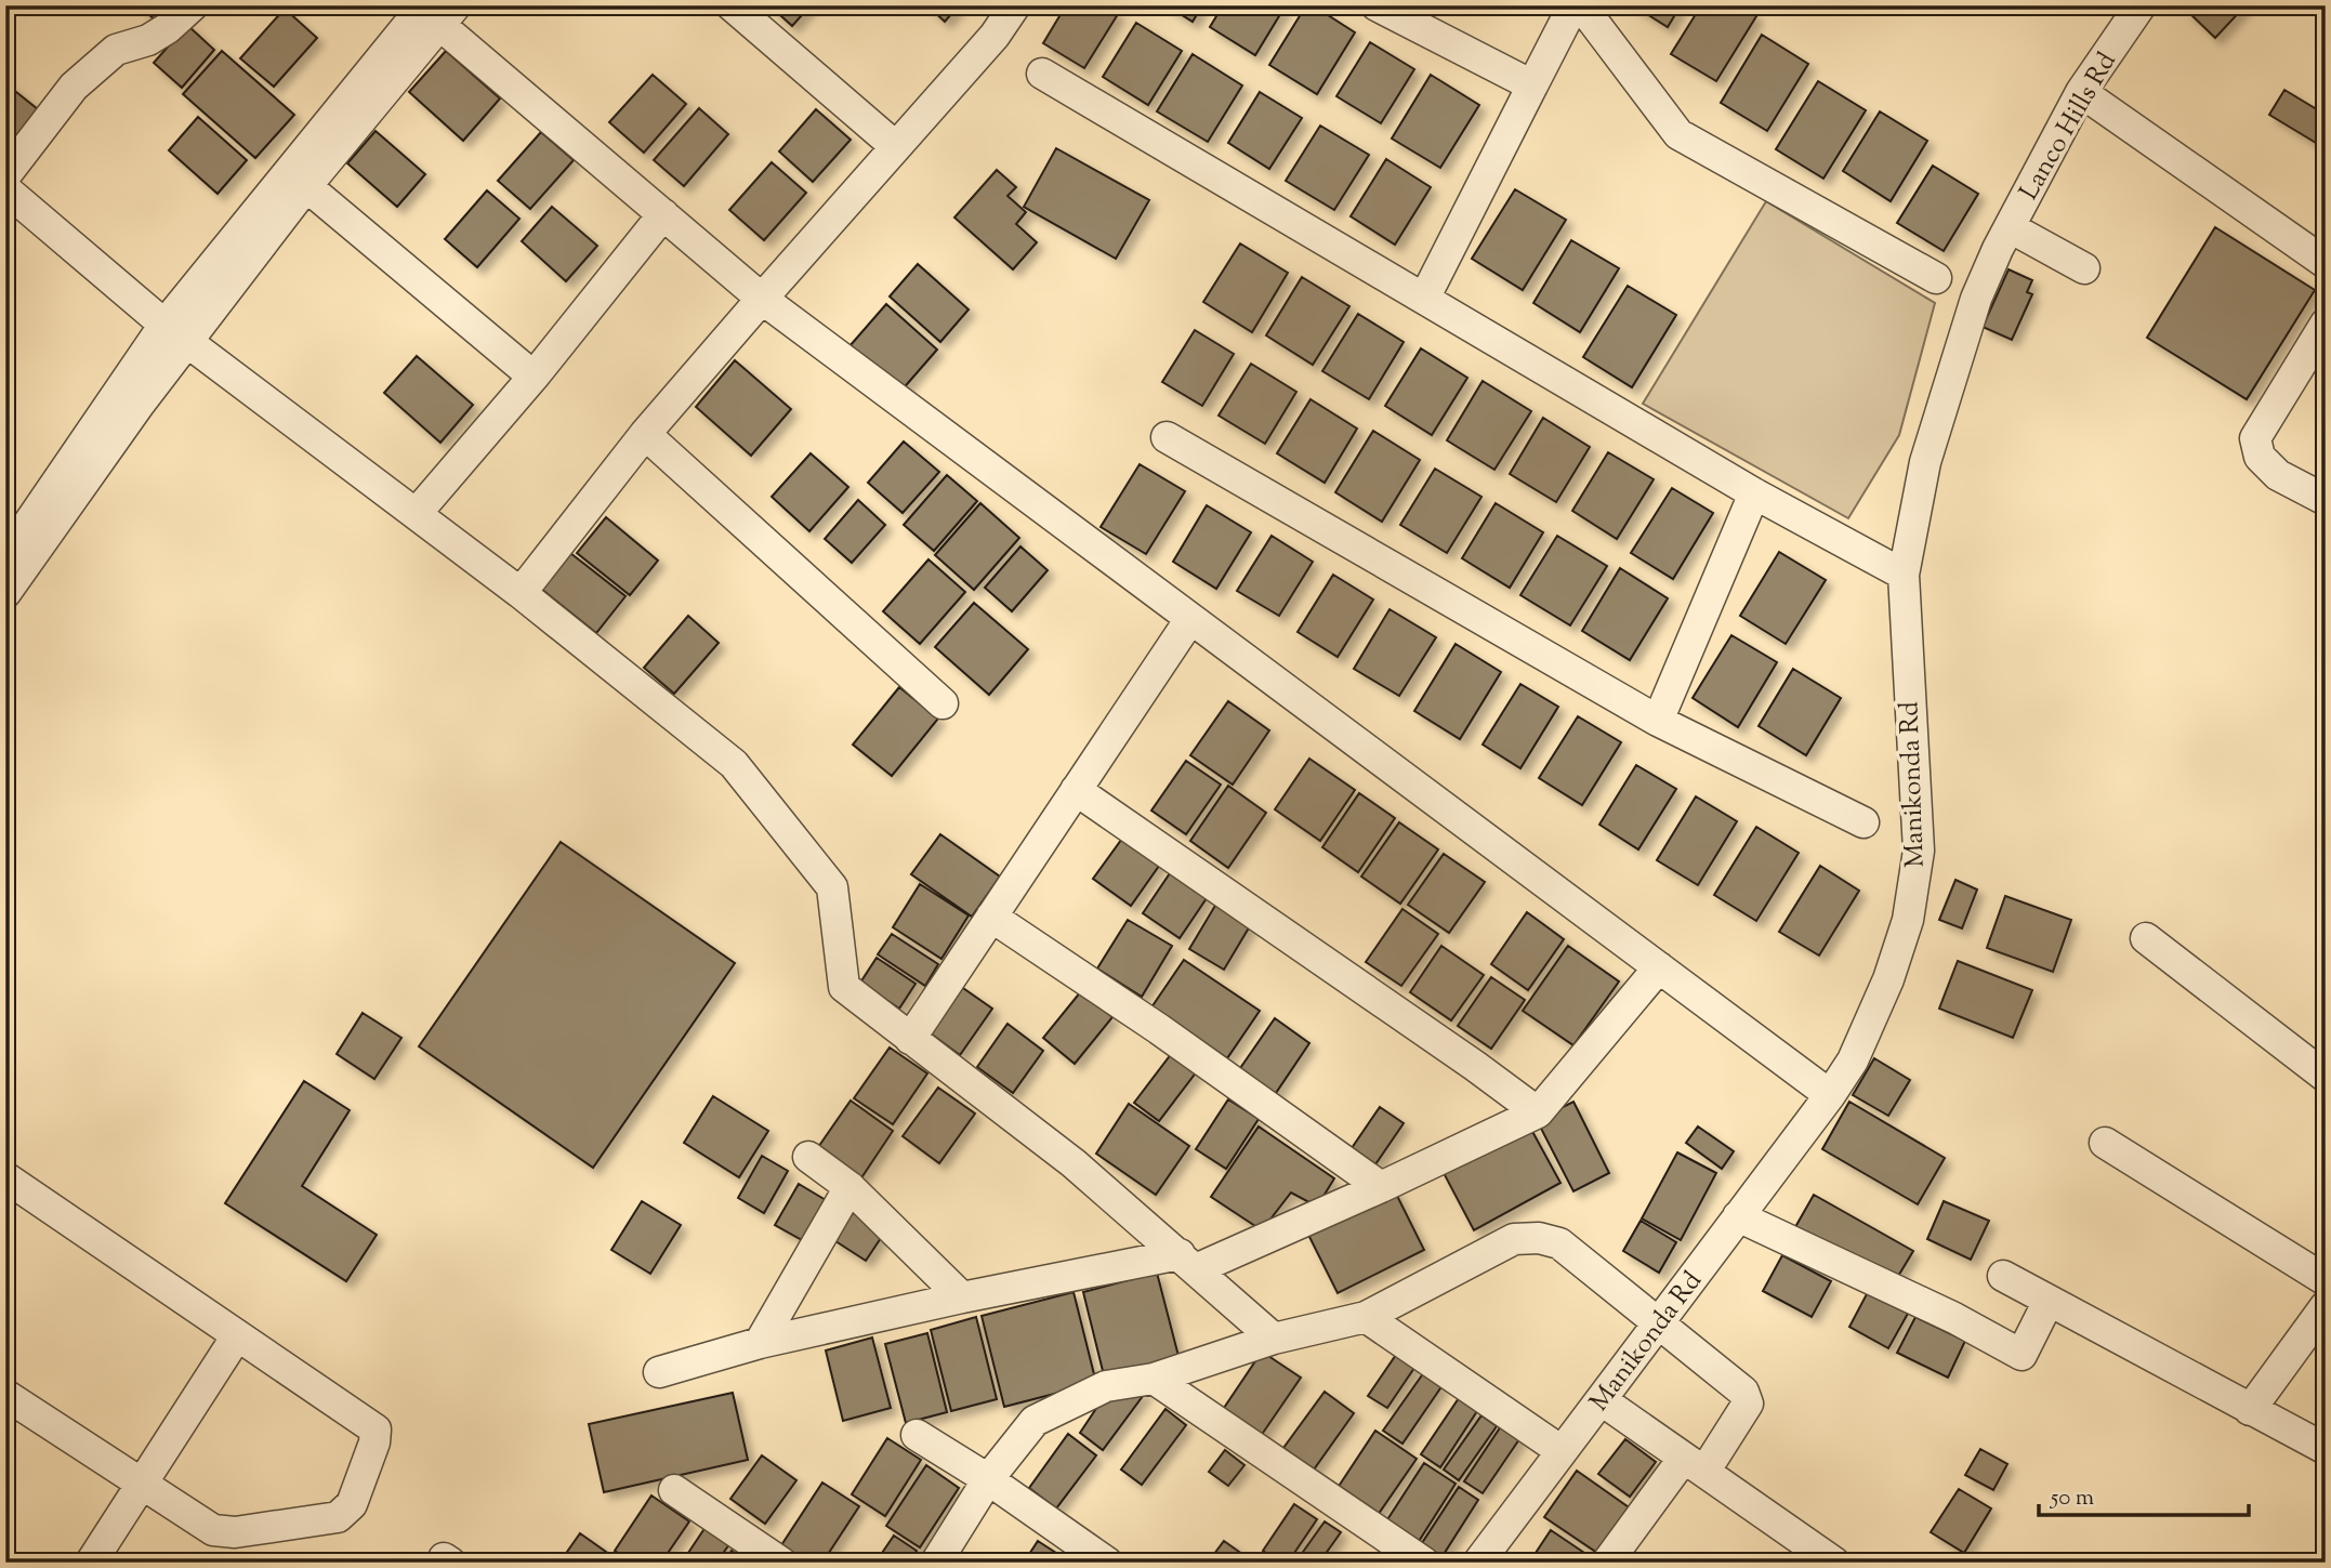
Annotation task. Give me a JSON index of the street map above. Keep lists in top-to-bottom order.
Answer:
{
  "streets": {
    "street": ["Lanco Hills Rd", "Manikonda Rd"]
  },
  "crossings": [
    ["Lanco Hills Rd", "Manikonda Rd"]
  ],
  "scale_bar": "50 m"
}
